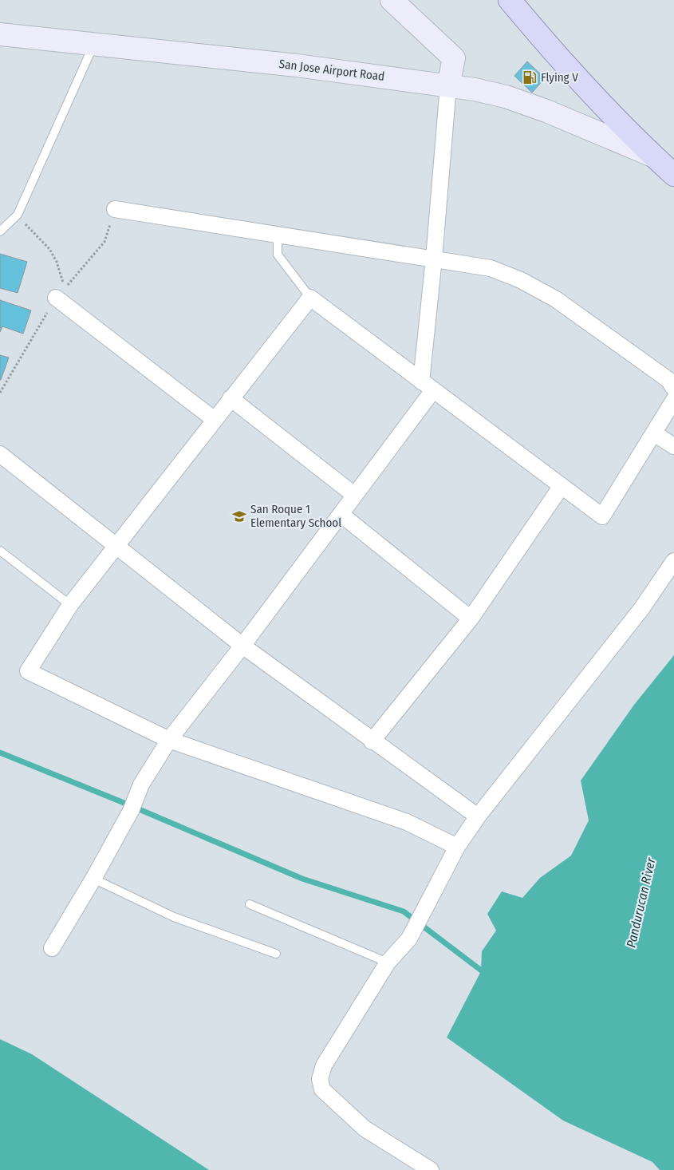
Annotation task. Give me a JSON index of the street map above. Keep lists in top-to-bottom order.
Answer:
{
  "streets": {
    "main road": ["San Jose Airport Road"]
  },
  "water": ["Pandurucan River"],
  "places": {
    "fuel station": ["Flying V"],
    "school or university": ["San Roque 1 Elementary School"]
  }
}
